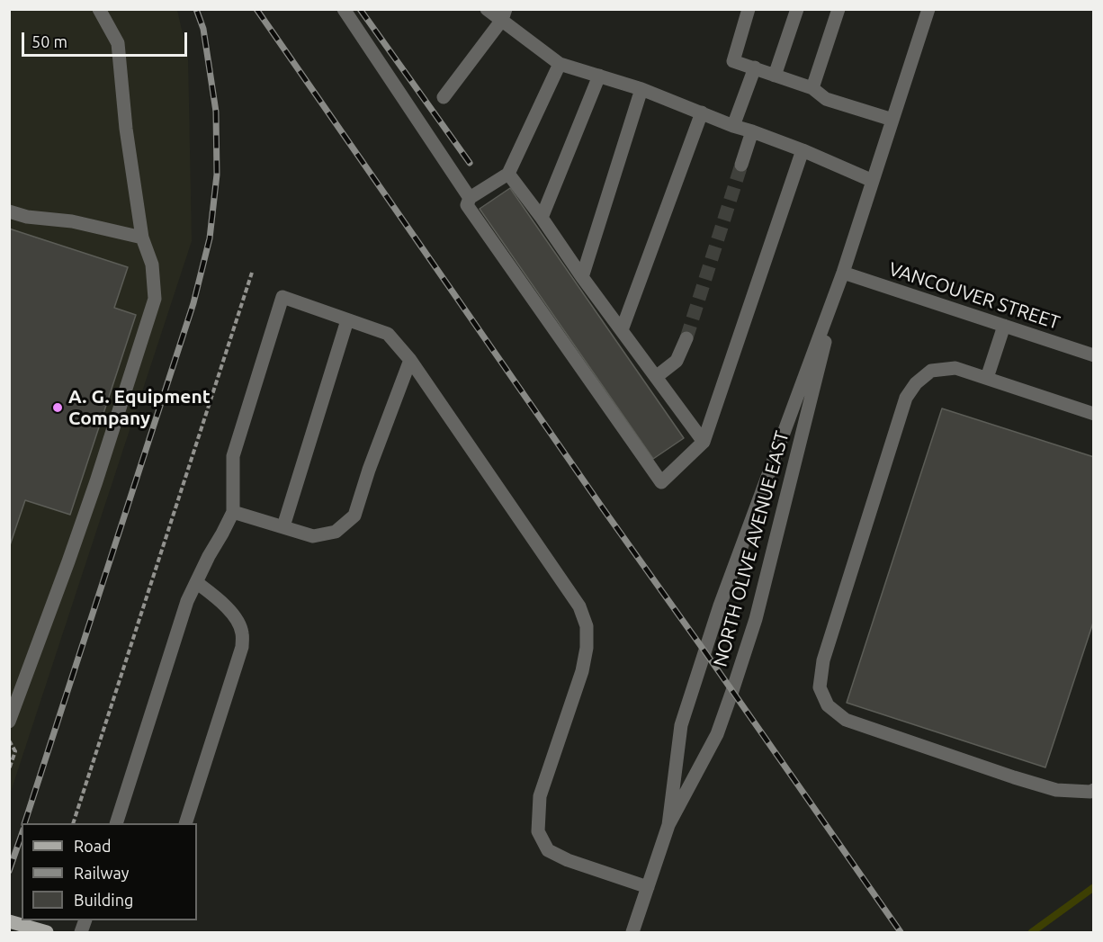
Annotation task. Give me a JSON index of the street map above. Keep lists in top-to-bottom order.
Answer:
{
  "streets": {
    "street": ["VANCOUVER STREET", "NORTH OLIVE AVENUE EAST"]
  },
  "crossings": [
    ["VANCOUVER STREET", "NORTH OLIVE AVENUE EAST"]
  ],
  "places": ["A. G. Equipment Company"],
  "legend": ["Road", "Railway", "Building"],
  "scale_bar": "50 m"
}
